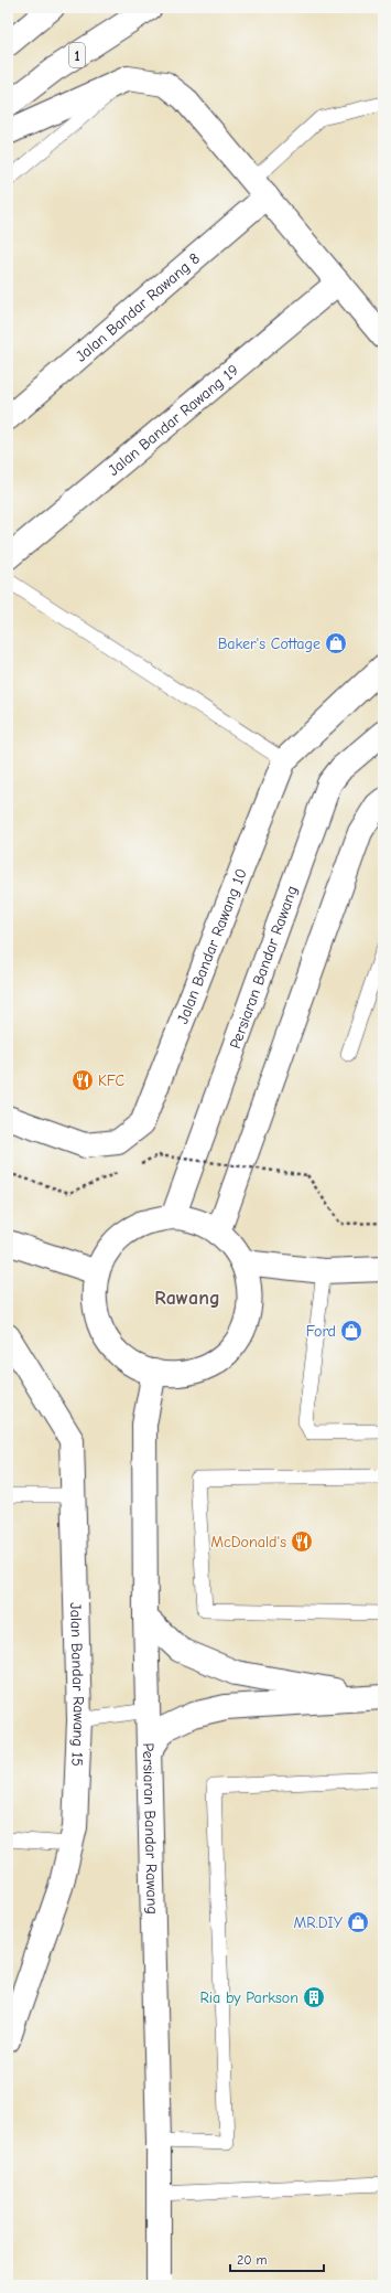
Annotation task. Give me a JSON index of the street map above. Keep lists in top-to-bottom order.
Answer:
{
  "streets": {
    "street": [
      "1",
      "Jalan Bandar Rawang 8",
      "Jalan Bandar Rawang 19",
      "Jalan Bandar Rawang 10",
      "Persiaran Bandar Rawang",
      "Jalan Bandar Rawang 15"
    ]
  },
  "districts": ["Rawang"],
  "places": {
    "shop": ["Baker's Cottage", "Ford", "MR.DIY"],
    "restaurant": ["KFC", "McDonald's"],
    "building": ["Ria by Parkson"]
  },
  "scale_bar": "20 m"
}
